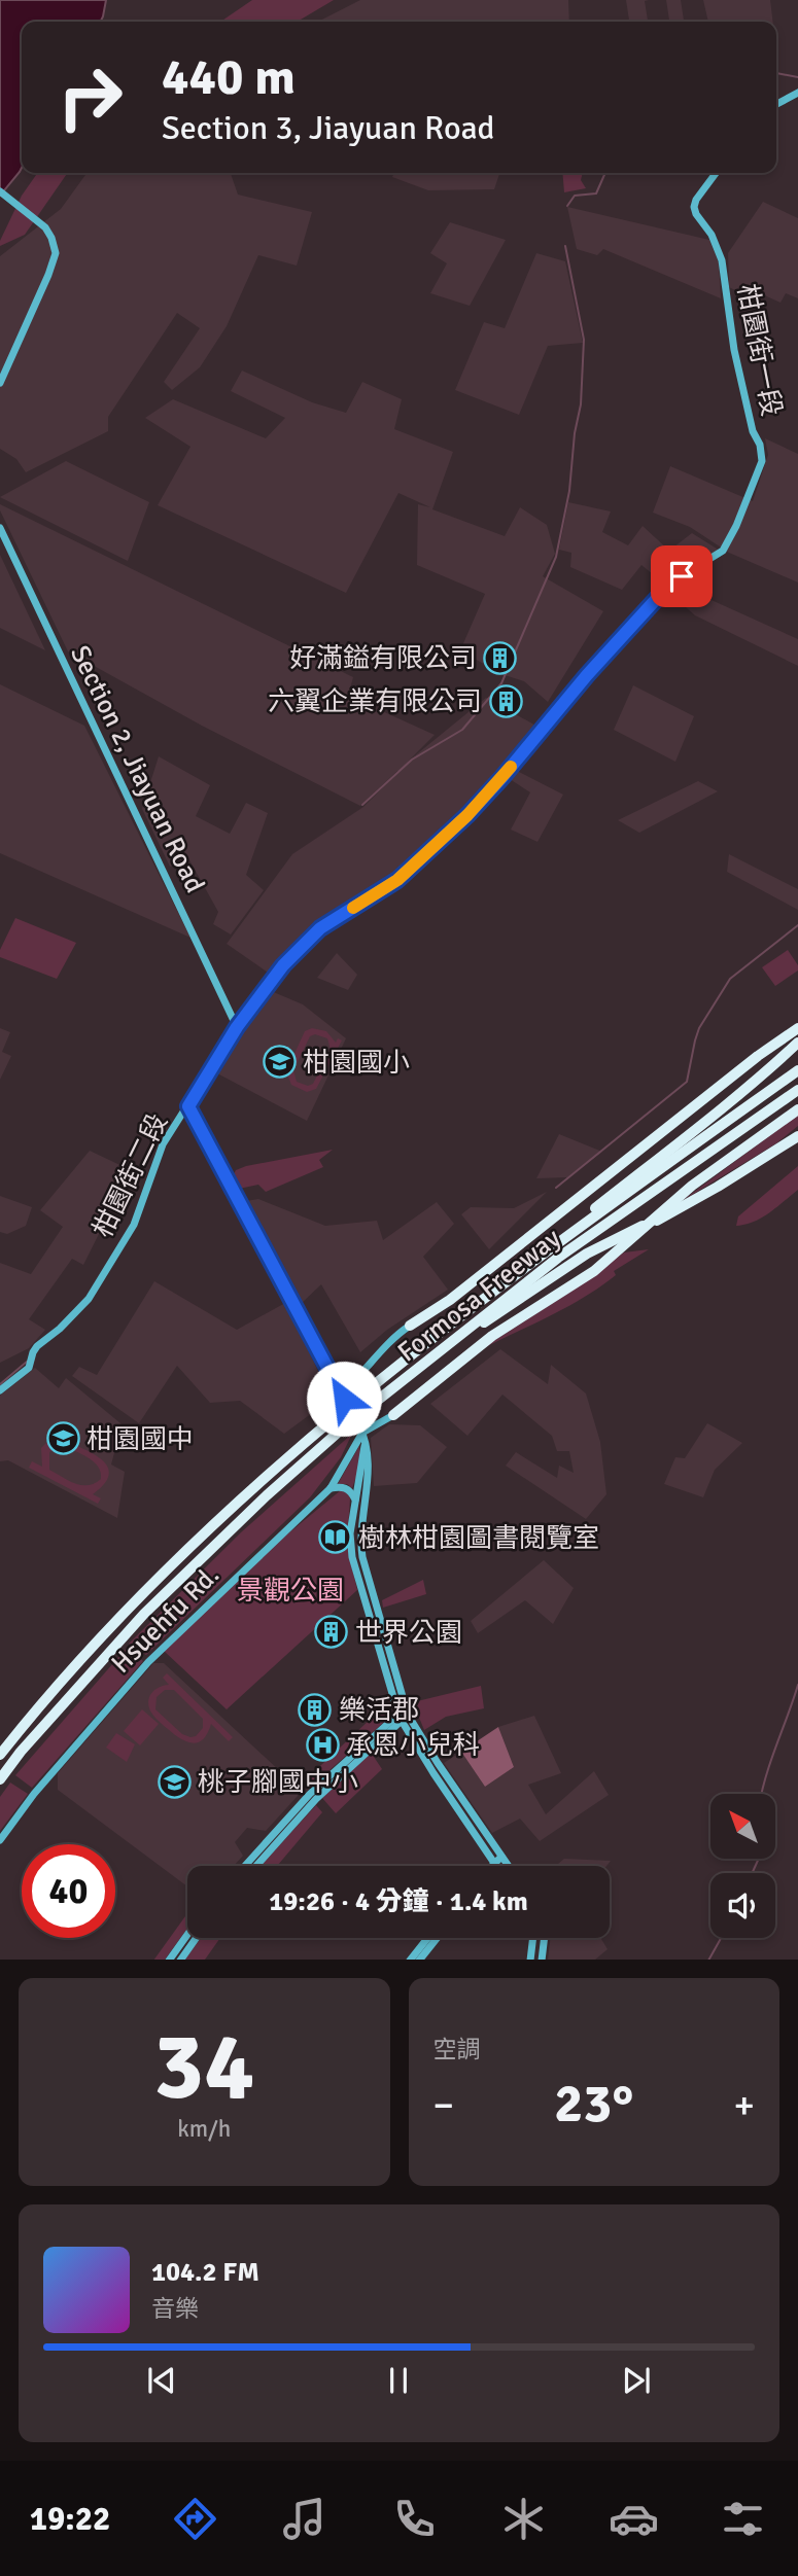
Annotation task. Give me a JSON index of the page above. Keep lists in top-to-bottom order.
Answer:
{
  "streets": {
    "highway": ["Formosa Freeway"],
    "street": [
      "柑園街一段",
      "Section 2, Jiayuan Road",
      "柑園街二段",
      "Hsuehfu Rd."
    ]
  },
  "crossings": [
    ["柑園街一段", "Section 2, Jiayuan Road"],
    ["柑園街一段", "柑園街二段"],
    ["Section 2, Jiayuan Road", "柑園街二段"]
  ],
  "parks": ["景觀公園"],
  "places": {
    "building": [
      "好滿鎰有限公司",
      "六翼企業有限公司",
      "世界公園",
      "樂活郡"
    ],
    "school or university": ["柑園國小", "柑園國中", "桃子腳國中小"],
    "library": ["樹林柑園圖書閱覽室"],
    "hospital": ["承恩小兒科"]
  },
  "north": "top left",
  "page": {
    "turn": ["440 m", "Section 3, Jiayuan Road"],
    "limit": "40",
    "trip": "19:26 · 4 分鐘 · 1.4 km",
    "tile": [
      ["34", "km/h"],
      "空調"
    ],
    "heat": ["−", "23°", "+"],
    "song": ["104.2 FM", "音樂"],
    "tabs": "19:22"
  }
}
